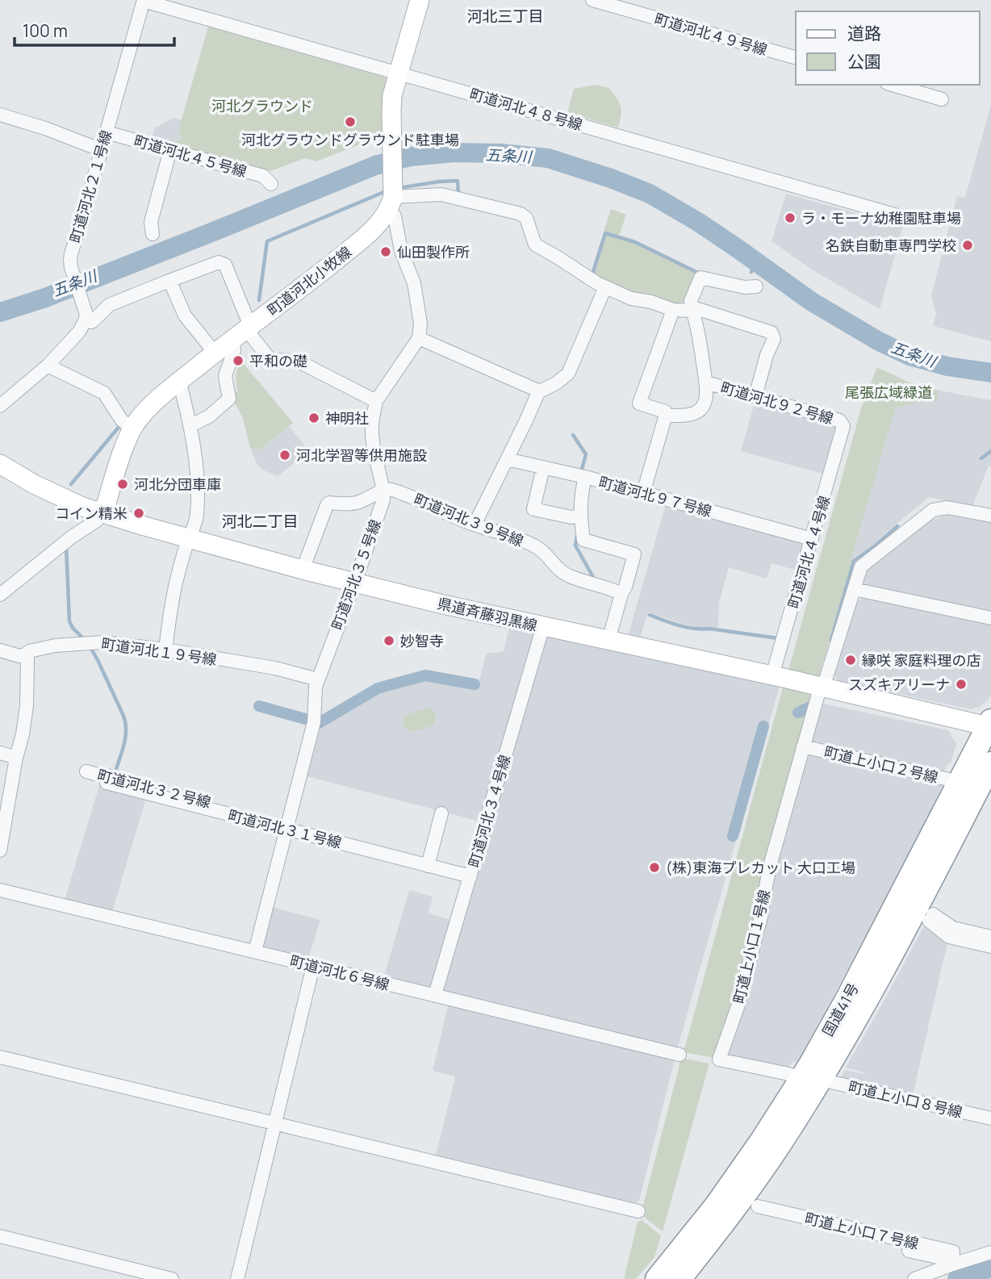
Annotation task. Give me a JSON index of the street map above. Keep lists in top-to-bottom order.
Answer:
{
  "streets": {
    "highway": ["国道41号"],
    "main road": ["町道河北小牧線", "県道斉藤羽黒線"],
    "street": [
      "町道河北４９号線",
      "町道河北４８号線",
      "町道河北４５号線",
      "町道河北２１号線",
      "町道河北９２号線",
      "町道河北９７号線",
      "町道河北３９号線",
      "町道河北４４号線",
      "町道河北３５号線",
      "町道河北１９号線",
      "町道上小口２号線",
      "町道河北３２号線",
      "町道河北３４号線",
      "町道河北３１号線",
      "町道上小口１号線",
      "町道河北６号線",
      "町道上小口８号線"
    ]
  },
  "crossings": [
    ["町道河北４８号線", "町道河北２１号線"],
    ["町道河北４５号線", "町道河北２１号線"],
    ["町道河北小牧線", "県道斉藤羽黒線"],
    ["町道河北９２号線", "町道河北４４号線"],
    ["町道河北９７号線", "町道河北３９号線"],
    ["町道河北９７号線", "町道河北４４号線"],
    ["町道河北３９号線", "町道河北３５号線"],
    ["町道河北４４号線", "県道斉藤羽黒線"],
    ["町道河北３５号線", "県道斉藤羽黒線"],
    ["町道河北３５号線", "町道河北１９号線"],
    ["町道河北３５号線", "町道河北３２号線"],
    ["町道河北３５号線", "町道河北３１号線"],
    ["町道河北３５号線", "町道河北６号線"],
    ["県道斉藤羽黒線", "町道河北３４号線"],
    ["県道斉藤羽黒線", "町道上小口１号線"],
    ["県道斉藤羽黒線", "国道41号"],
    ["町道上小口２号線", "町道上小口１号線"],
    ["町道上小口２号線", "国道41号"],
    ["町道河北３２号線", "町道河北３１号線"],
    ["町道河北３４号線", "町道河北３１号線"],
    ["町道河北３４号線", "町道河北６号線"],
    ["町道上小口１号線", "国道41号"],
    ["町道上小口１号線", "町道上小口８号線"],
    ["国道41号", "町道上小口８号線"]
  ],
  "districts": ["河北三丁目", "河北二丁目"],
  "water": ["五条川"],
  "parks": ["河北グラウンド", "尾張広域緑道"],
  "places": [
    "河北グラウンドグラウンド駐車場",
    "ラ・モーナ幼稚園駐車場",
    "名鉄自動車専門学校",
    "仙田製作所",
    "平和の礎",
    "神明社",
    "河北学習等供用施設",
    "河北分団車庫",
    "コイン精米",
    "妙智寺",
    "縁咲 家庭料理の店",
    "スズキアリーナ",
    "(株)東海プレカット 大口工場"
  ],
  "legend": ["道路", "公園"],
  "scale_bar": "100 m"
}
